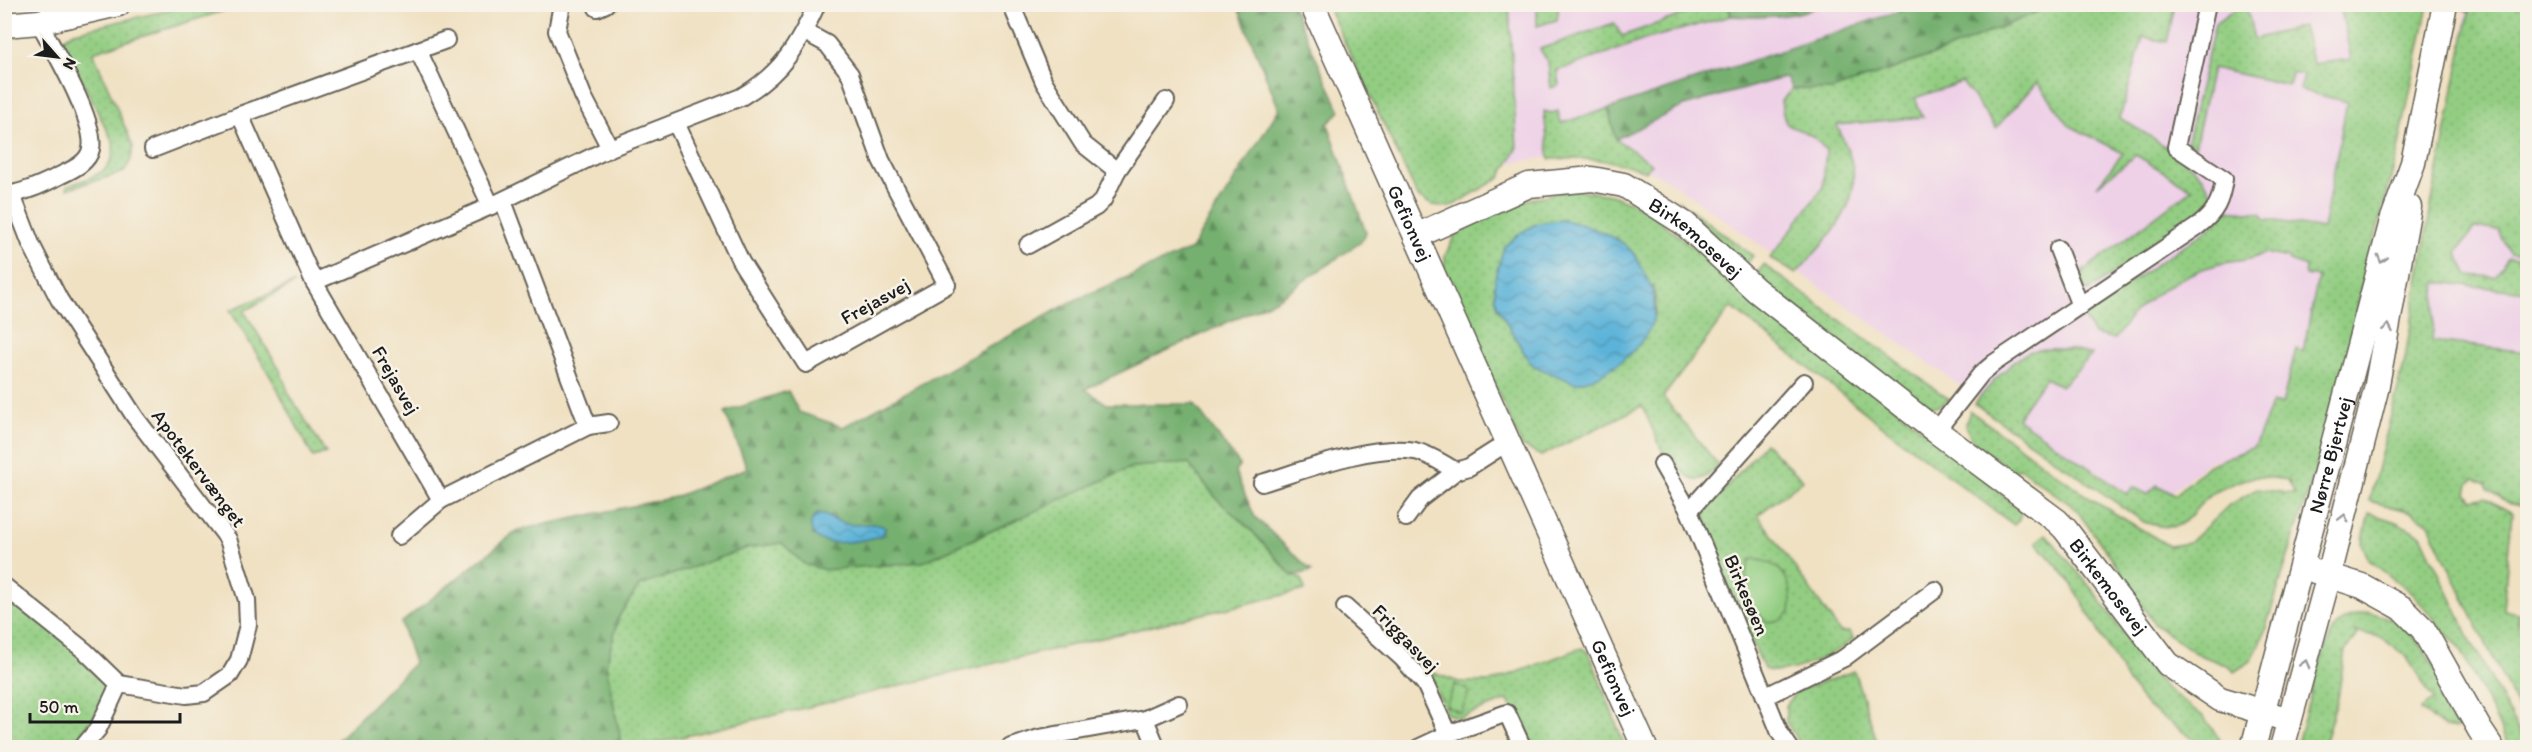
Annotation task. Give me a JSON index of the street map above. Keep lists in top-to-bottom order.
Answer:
{
  "streets": {
    "street": [
      "Gefionvej",
      "Birkemosevej",
      "Frejasvej",
      "Nørre Bjertvej",
      "Apotekervænget",
      "Birkesøen",
      "Friggasvej"
    ]
  },
  "crossings": [
    ["Gefionvej", "Birkemosevej"],
    ["Birkemosevej", "Nørre Bjertvej"]
  ],
  "scale_bar": "50 m",
  "north": "bottom right"
}
